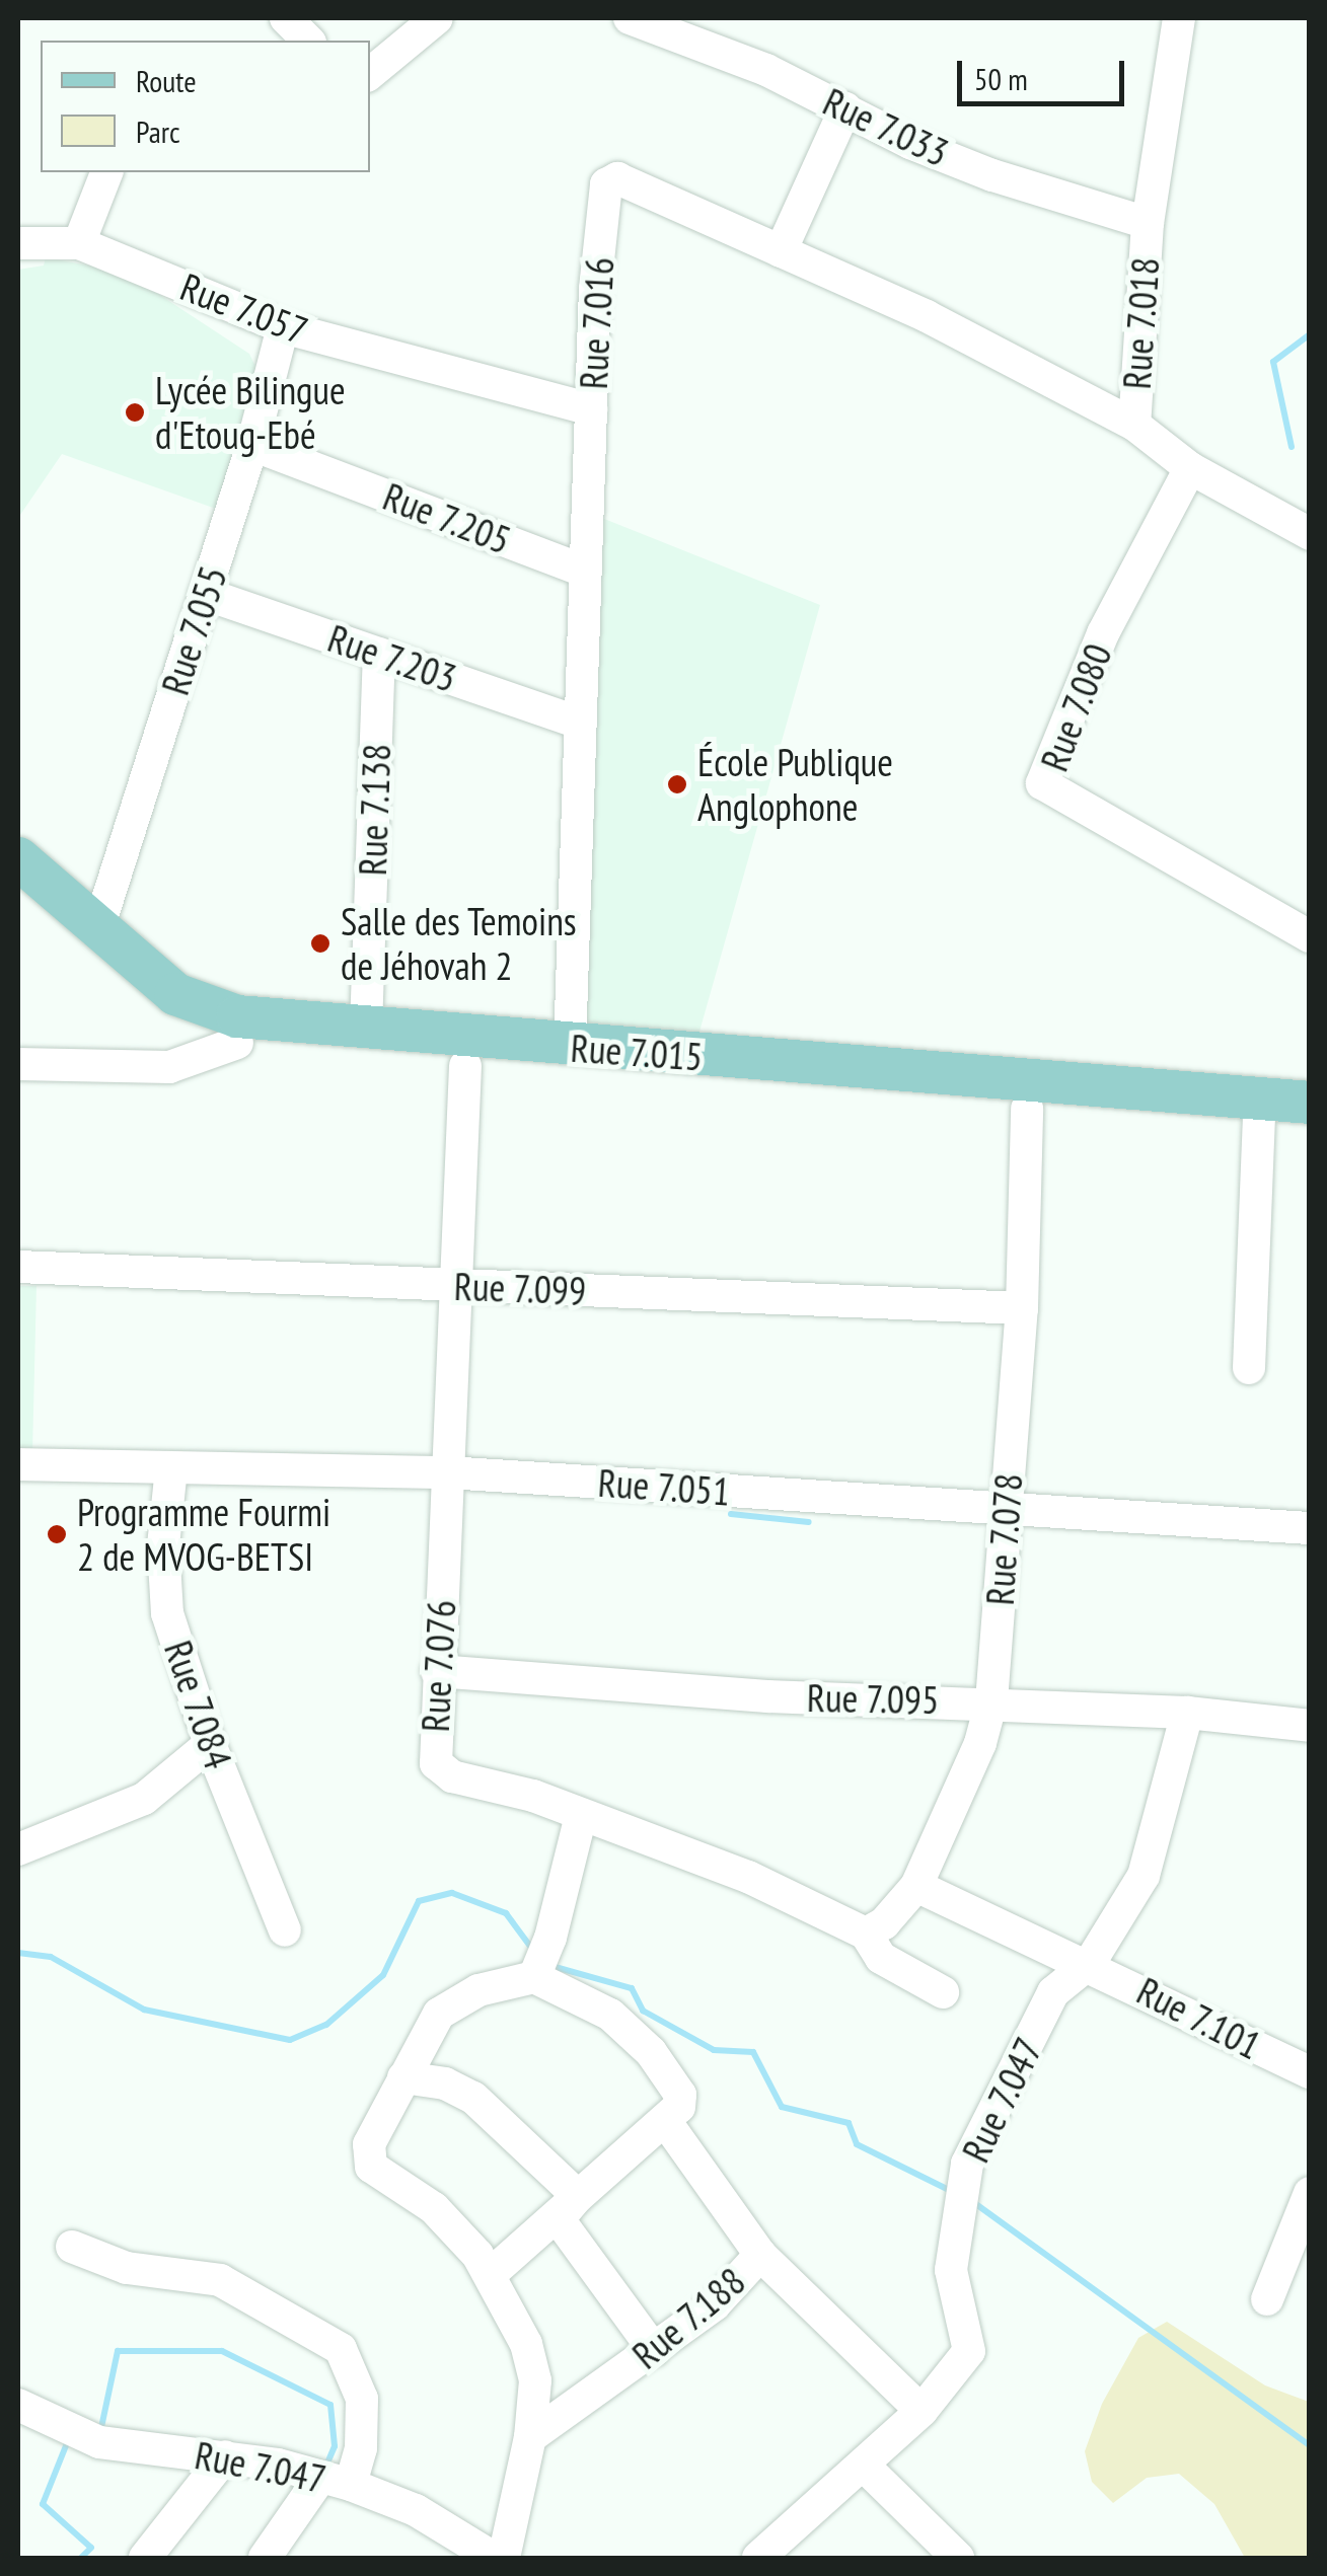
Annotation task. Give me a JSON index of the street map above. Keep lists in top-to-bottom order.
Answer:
{
  "streets": {
    "main road": ["Rue 7.015"],
    "street": [
      "Rue 7.033",
      "Rue 7.057",
      "Rue 7.016",
      "Rue 7.018",
      "Rue 7.205",
      "Rue 7.055",
      "Rue 7.203",
      "Rue 7.080",
      "Rue 7.138",
      "Rue 7.099",
      "Rue 7.051",
      "Rue 7.078",
      "Rue 7.076",
      "Rue 7.095",
      "Rue 7.084",
      "Rue 7.101",
      "Rue 7.047",
      "Rue 7.188"
    ]
  },
  "crossings": [
    ["Rue 7.033", "Rue 7.018"],
    ["Rue 7.057", "Rue 7.016"],
    ["Rue 7.057", "Rue 7.055"],
    ["Rue 7.016", "Rue 7.018"],
    ["Rue 7.016", "Rue 7.205"],
    ["Rue 7.016", "Rue 7.203"],
    ["Rue 7.016", "Rue 7.015"],
    ["Rue 7.018", "Rue 7.080"],
    ["Rue 7.205", "Rue 7.055"],
    ["Rue 7.055", "Rue 7.203"],
    ["Rue 7.055", "Rue 7.015"],
    ["Rue 7.203", "Rue 7.138"],
    ["Rue 7.138", "Rue 7.015"],
    ["Rue 7.015", "Rue 7.078"],
    ["Rue 7.015", "Rue 7.076"],
    ["Rue 7.099", "Rue 7.078"],
    ["Rue 7.099", "Rue 7.076"],
    ["Rue 7.051", "Rue 7.078"],
    ["Rue 7.051", "Rue 7.076"],
    ["Rue 7.051", "Rue 7.084"],
    ["Rue 7.078", "Rue 7.076"],
    ["Rue 7.078", "Rue 7.095"],
    ["Rue 7.078", "Rue 7.101"],
    ["Rue 7.076", "Rue 7.095"],
    ["Rue 7.095", "Rue 7.047"],
    ["Rue 7.101", "Rue 7.047"],
    ["Rue 7.047", "Rue 7.188"]
  ],
  "places": [
    "Lycée Bilingue d'Etoug-Ebé",
    "École Publique Anglophone",
    "Salle des Temoins de Jéhovah 2",
    "Programme Fourmi 2 de MVOG-BETSI"
  ],
  "legend": ["Route", "Parc"],
  "scale_bar": "50 m"
}
